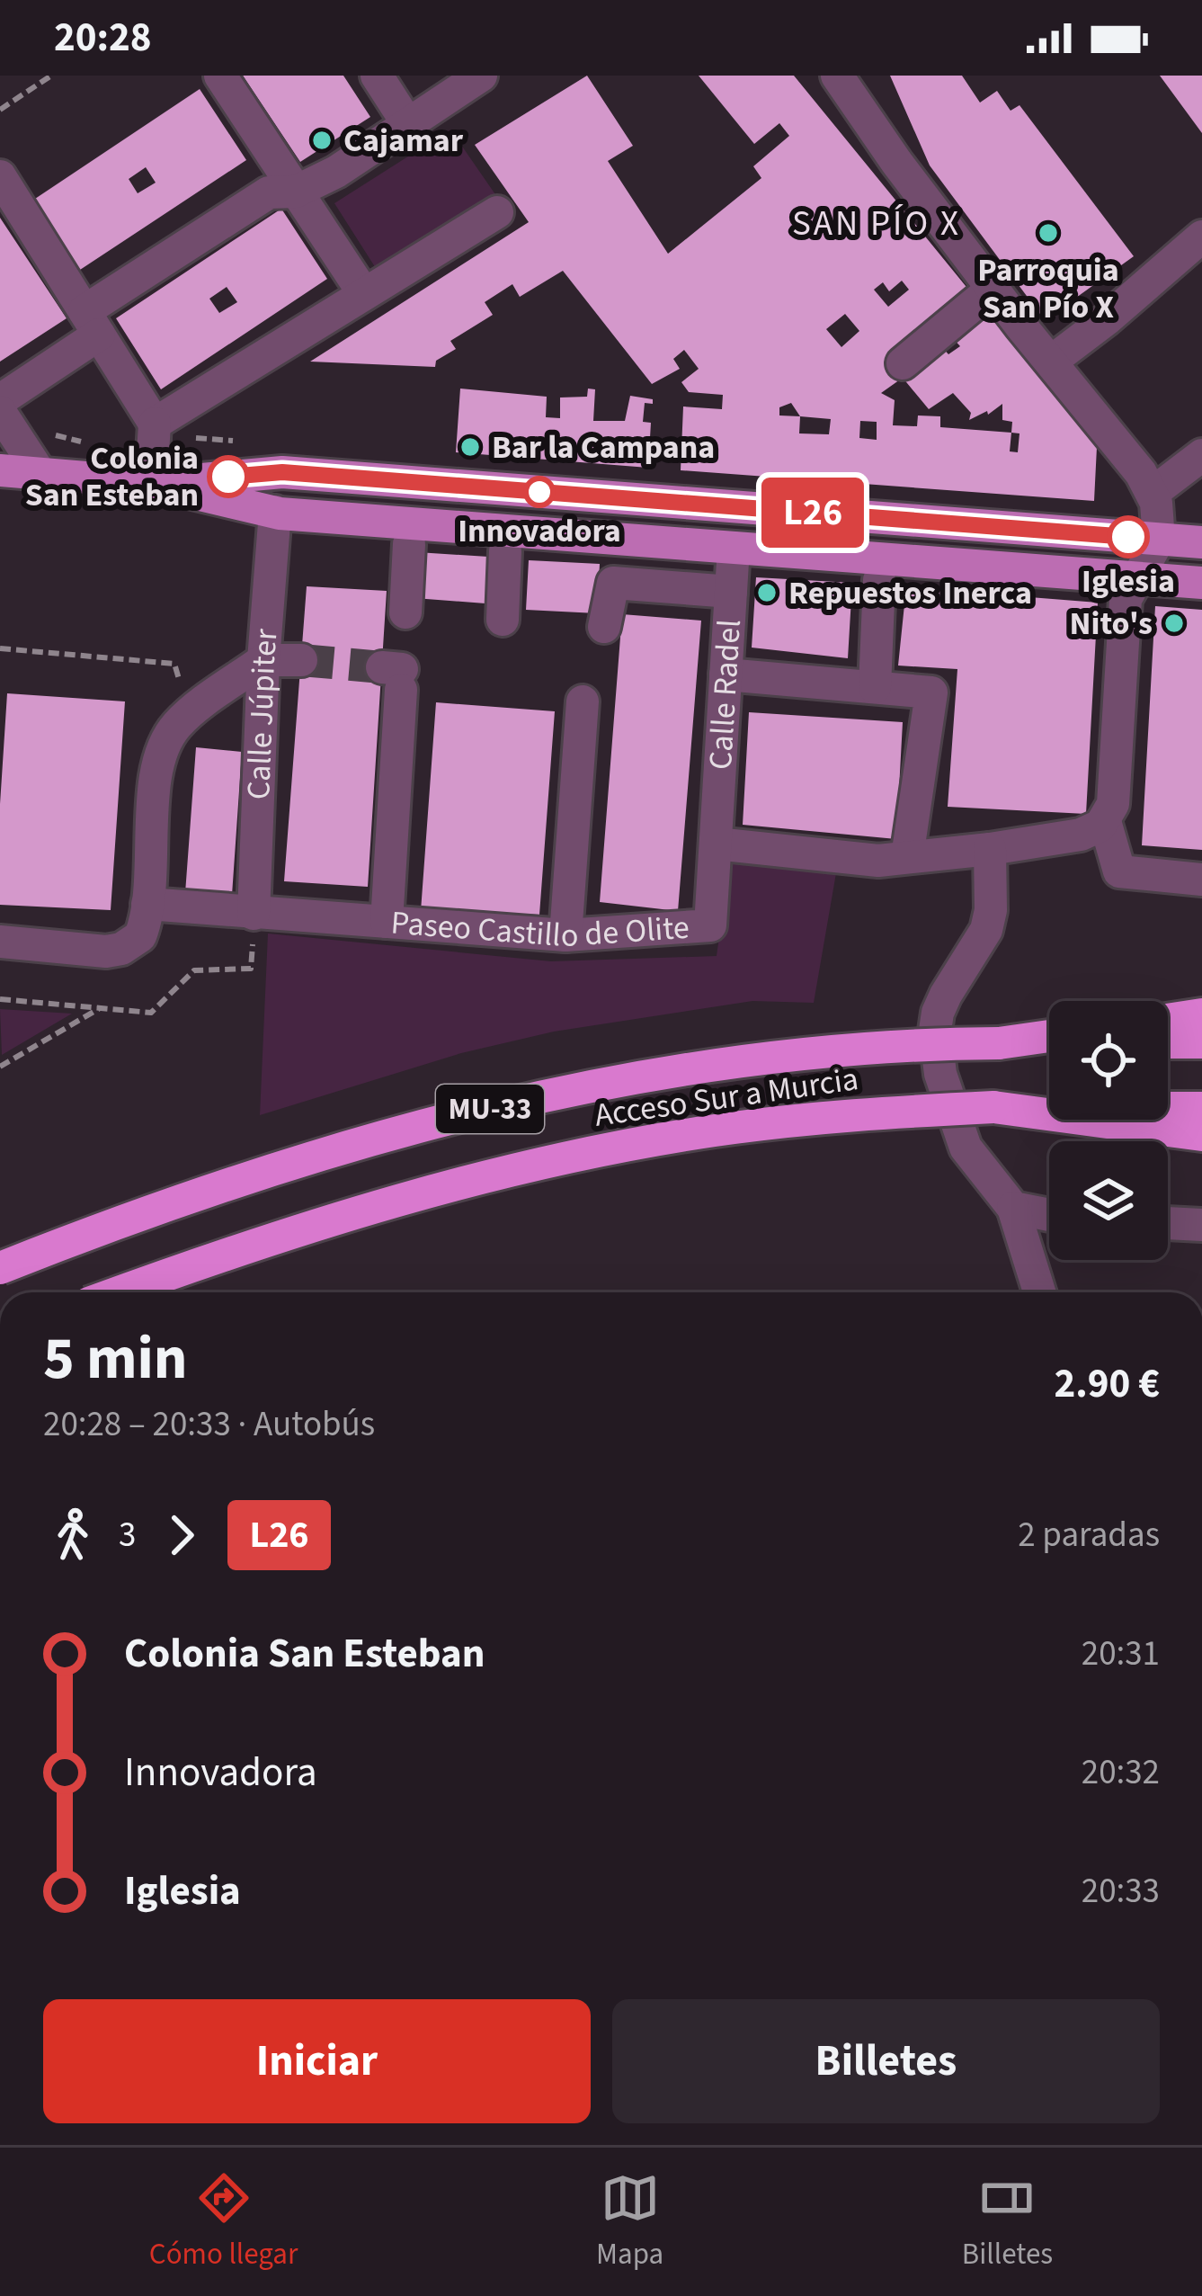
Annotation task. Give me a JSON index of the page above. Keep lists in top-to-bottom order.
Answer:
{
  "streets": {
    "highway": ["Acceso Sur a Murcia", "MU-33"],
    "street": ["Calle Radel", "Calle Júpiter", "Paseo Castillo de Olite"]
  },
  "crossings": [
    ["Calle Radel", "Paseo Castillo de Olite"],
    ["Calle Júpiter", "Paseo Castillo de Olite"]
  ],
  "districts": ["SAN PÍO X"],
  "places": [
    "Cajamar",
    "Parroquia San Pío X",
    "Bar la Campana",
    "Colonia San Esteban",
    "Innovadora",
    "Iglesia",
    "Repuestos Inerca",
    "Nito's"
  ],
  "lines": ["bus line L26"],
  "page": {
    "status": "20:28",
    "on_map": "L26",
    "heading": ["5 min", "20:28 – 20:33 · Autobús", "2.90 €"],
    "legs": ["3", "L26", "2 paradas"],
    "list": [
      {
        "name": "Colonia San Esteban",
        "value": "20:31"
      },
      {
        "name": "Innovadora",
        "value": "20:32"
      },
      {
        "name": "Iglesia",
        "value": "20:33"
      }
    ],
    "buttons": ["Iniciar", "Billetes"],
    "tabs": ["Cómo llegar", "Mapa", "Billetes"]
  }
}
